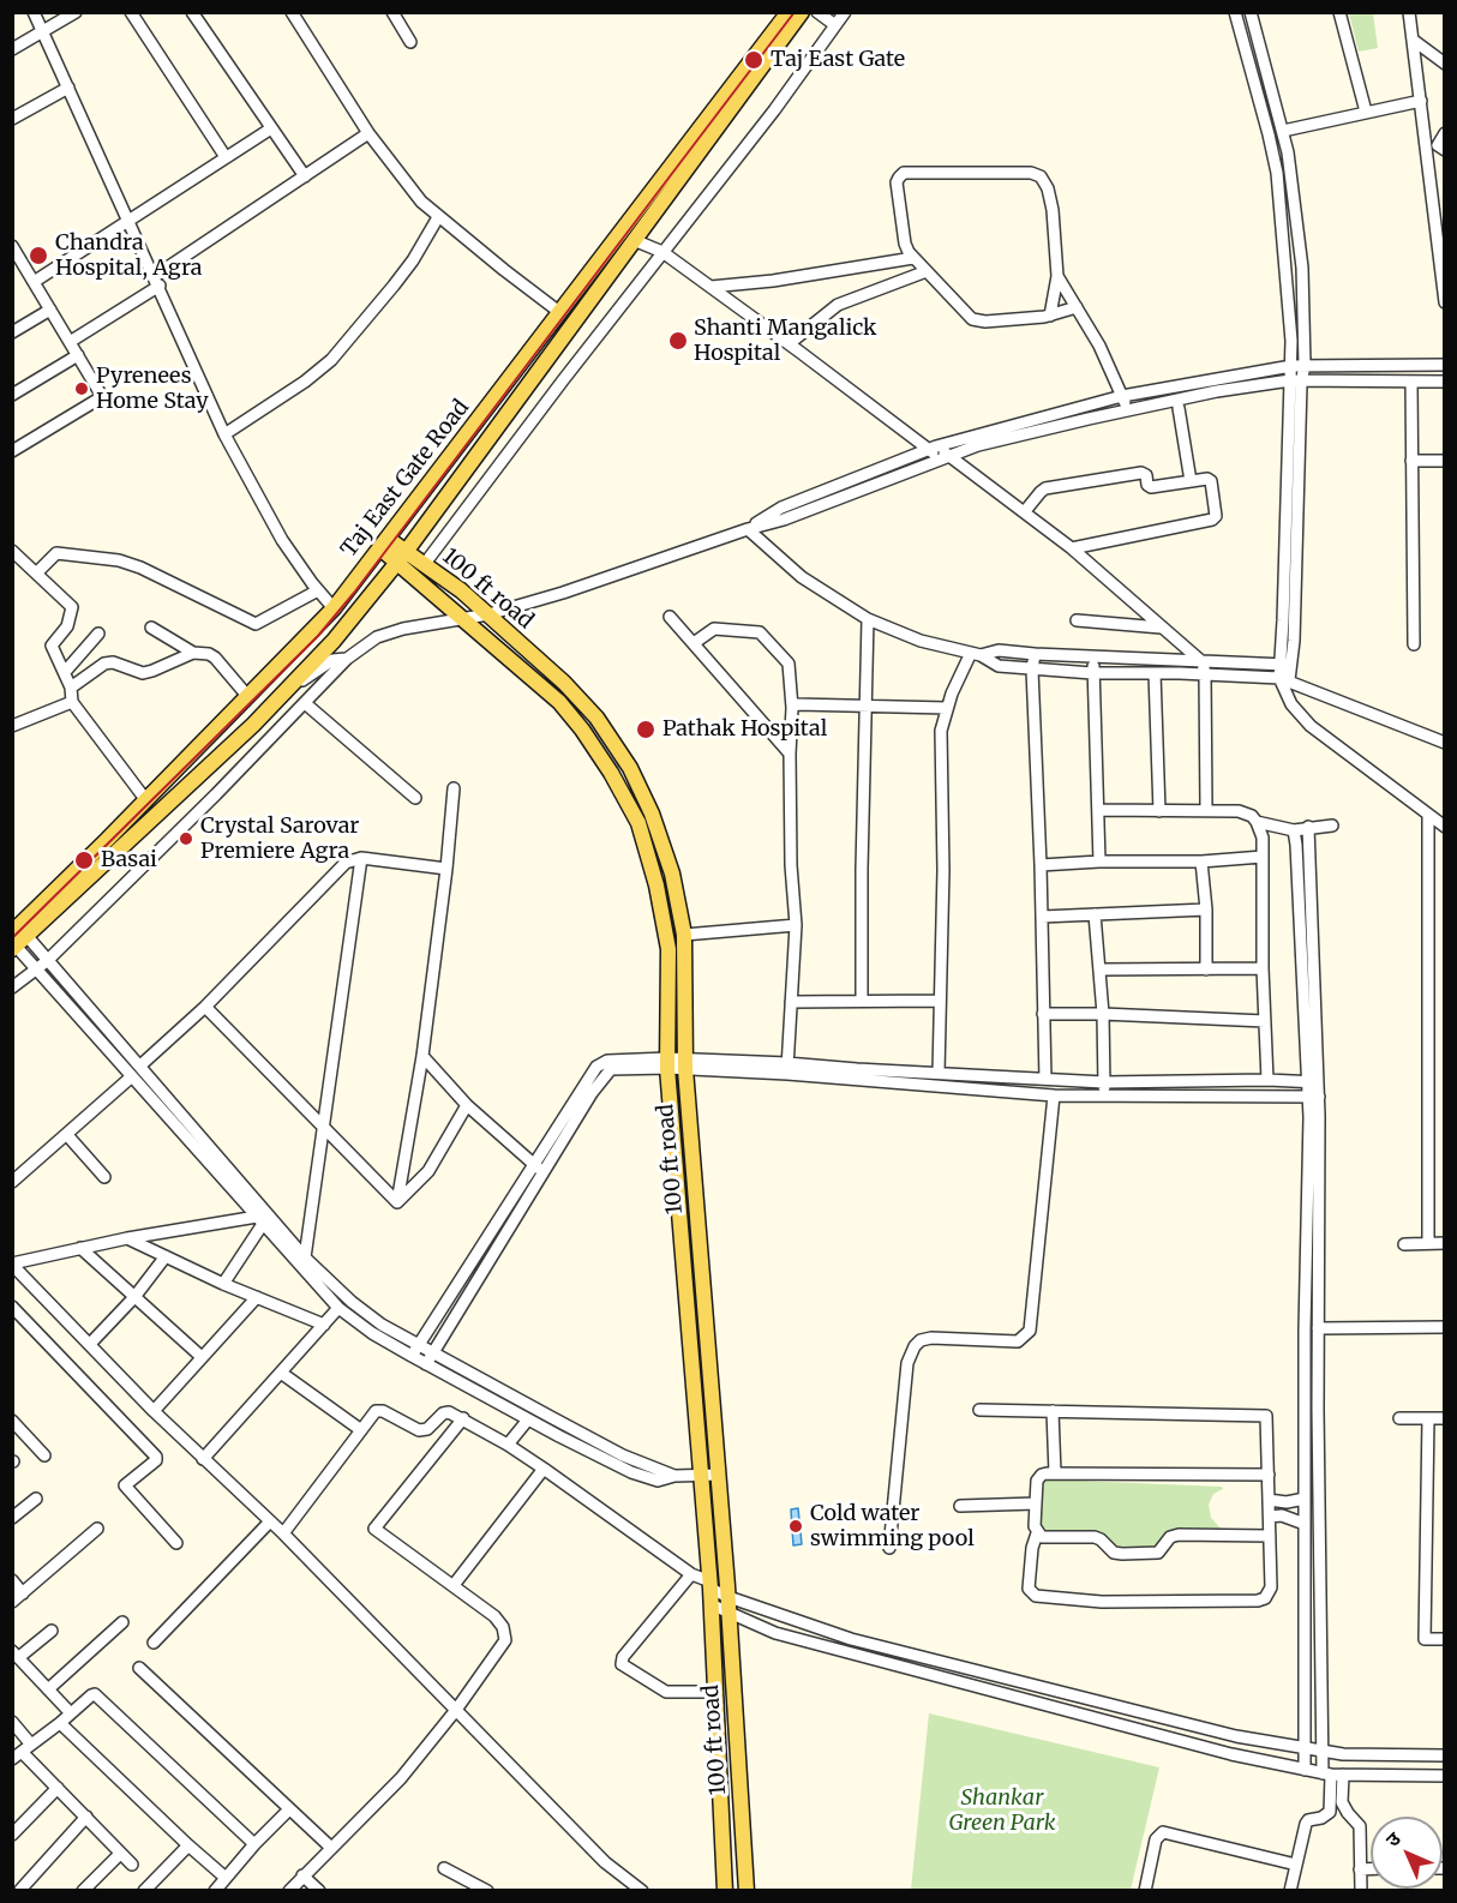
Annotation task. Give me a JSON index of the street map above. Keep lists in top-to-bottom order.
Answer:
{
  "streets": {
    "main road": ["Taj East Gate Road", "100 ft road"]
  },
  "crossings": [
    ["Taj East Gate Road", "100 ft road"]
  ],
  "parks": ["Shankar Green Park"],
  "places": [
    "Taj East Gate",
    "Chandra Hospital, Agra",
    "Shanti Mangalick Hospital",
    "Pyrenees Home Stay",
    "Pathak Hospital",
    "Crystal Sarovar Premiere Agra",
    "Basai",
    "Cold water swimming pool"
  ],
  "north": "top left"
}
